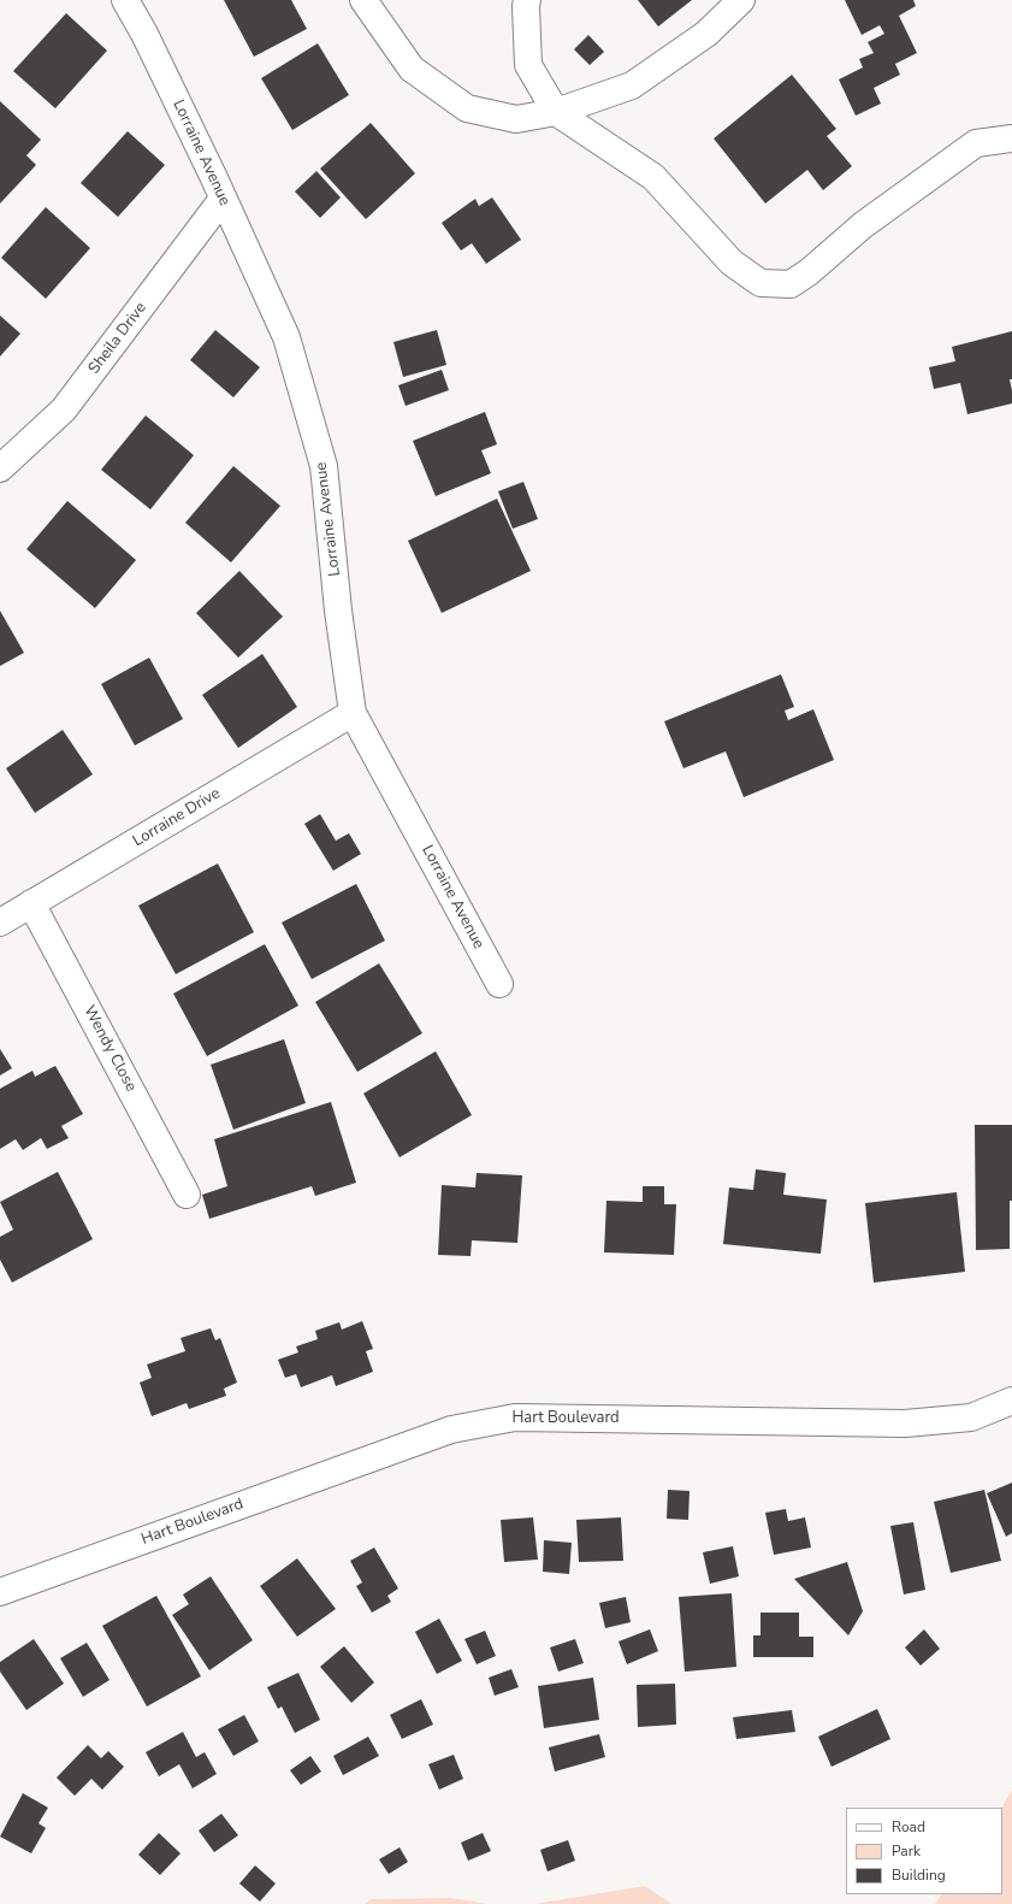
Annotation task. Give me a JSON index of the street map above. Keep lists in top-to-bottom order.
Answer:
{
  "streets": {
    "street": [
      "Lorraine Avenue",
      "Sheila Drive",
      "Lorraine Drive",
      "Wendy Close",
      "Hart Boulevard"
    ]
  },
  "crossings": [
    ["Lorraine Avenue", "Sheila Drive"],
    ["Lorraine Avenue", "Lorraine Drive"],
    ["Lorraine Drive", "Wendy Close"]
  ],
  "legend": ["Road", "Park", "Building"]
}
